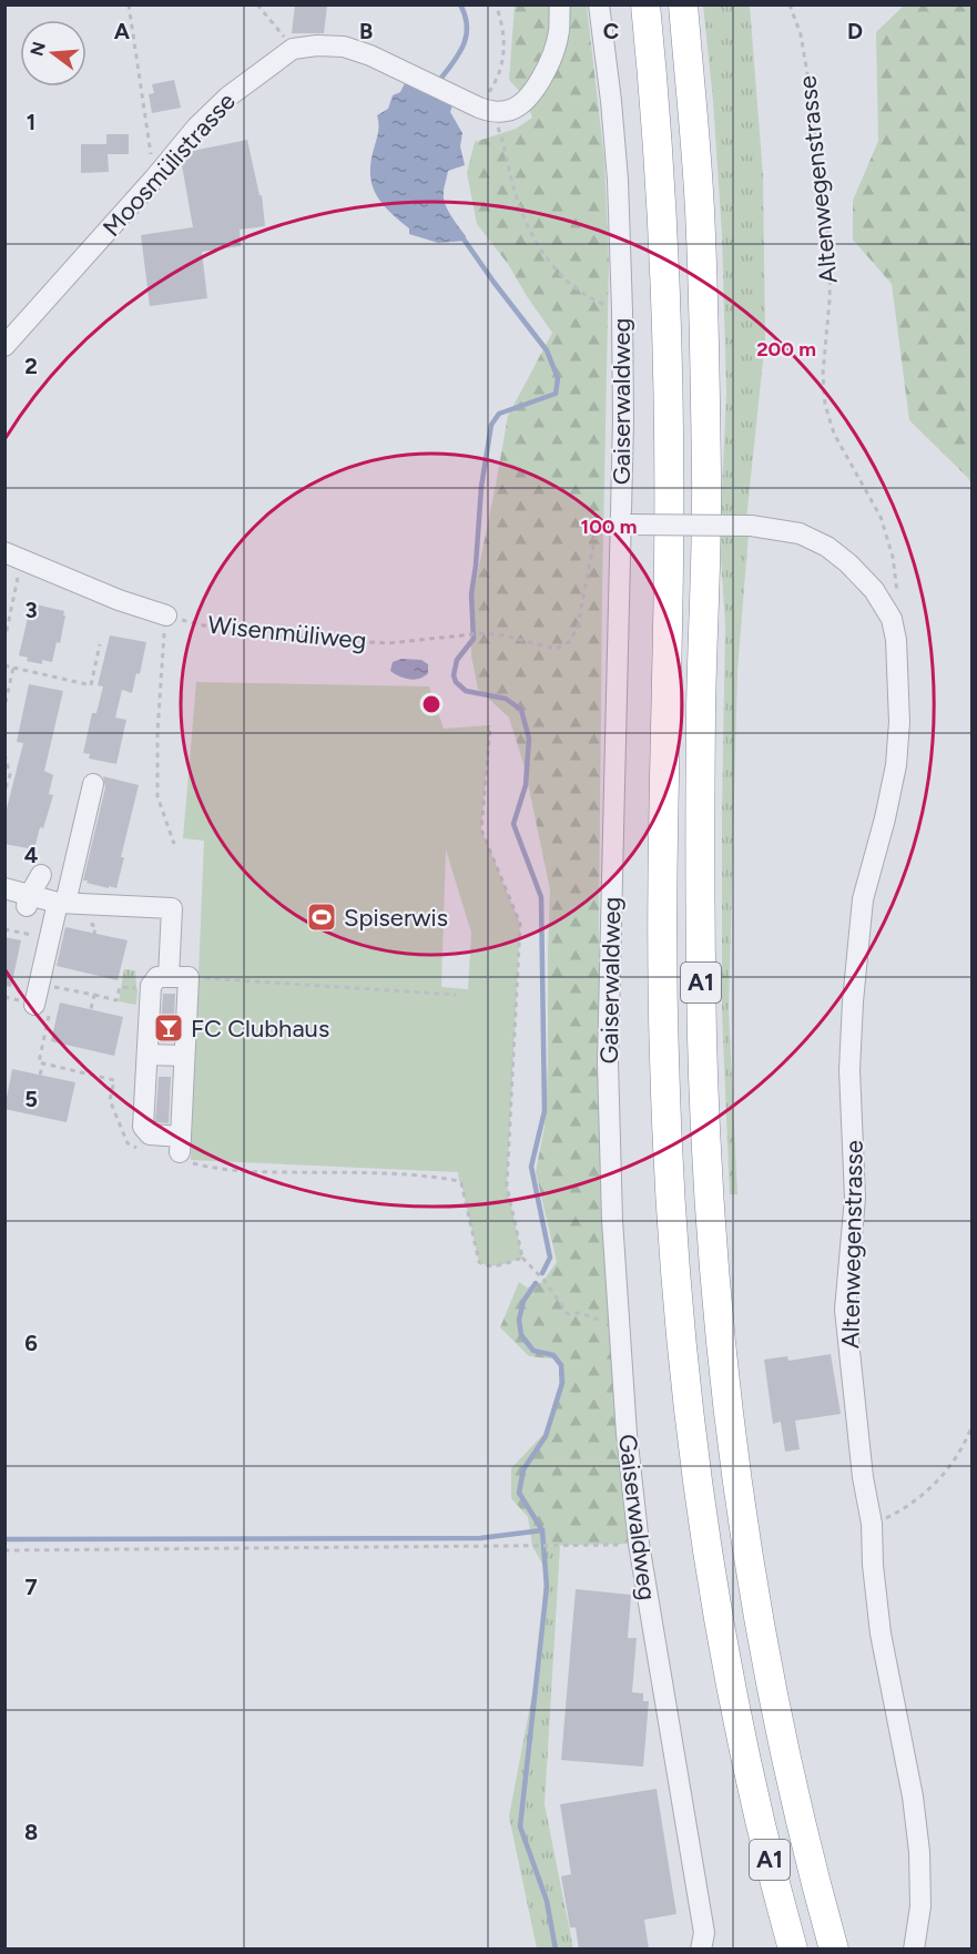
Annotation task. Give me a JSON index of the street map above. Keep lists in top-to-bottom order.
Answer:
{
  "streets": {
    "highway": ["A1"],
    "street": ["Moosmülistrasse", "Altenwegenstrasse", "Gaiserwaldweg"],
    "path": ["Wisenmüliweg"]
  },
  "crossings": [
    ["Altenwegenstrasse", "Gaiserwaldweg"],
    ["Altenwegenstrasse", "Wisenmüliweg"],
    ["Gaiserwaldweg", "Wisenmüliweg"]
  ],
  "places": {
    "sports": ["Spiserwis"],
    "bar": ["FC Clubhaus"]
  },
  "north": "left",
  "grid": {
    "columns": [
      "A",
      "B",
      "C",
      "D"
    ],
    "rows": [
      "1",
      "2",
      "3",
      "4",
      "5",
      "6",
      "7",
      "8"
    ]
  },
  "rings": ["200 m", "100 m"]
}
